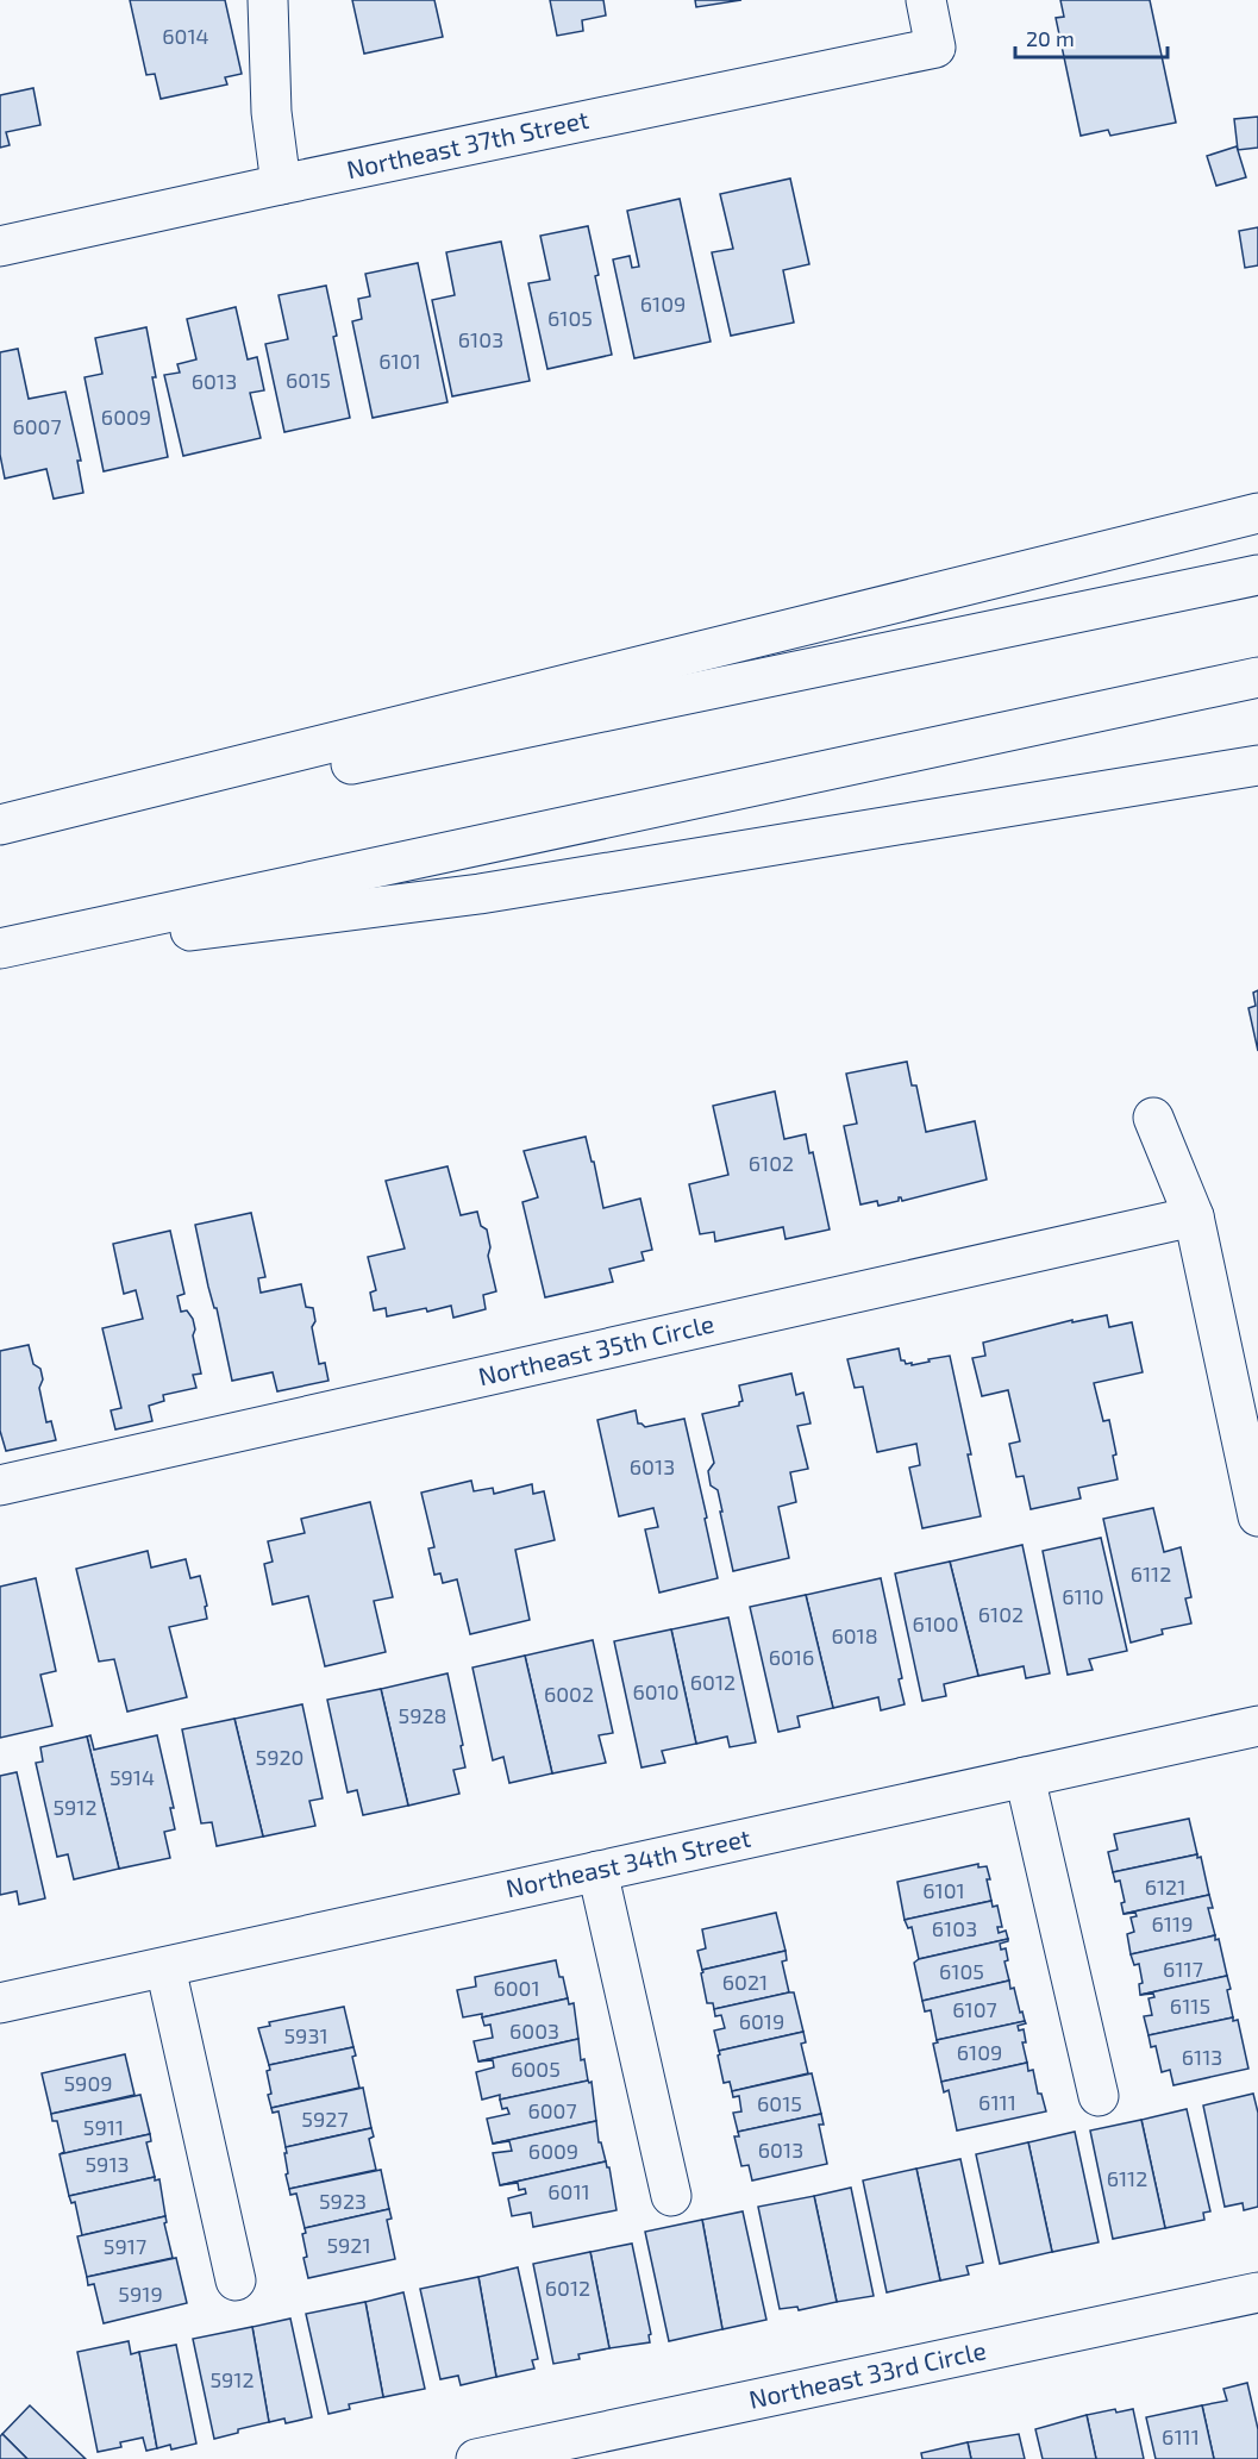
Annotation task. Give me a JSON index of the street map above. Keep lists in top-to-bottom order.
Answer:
{
  "streets": {
    "main road": [
      "Northeast 37th Street",
      "Northeast 35th Circle",
      "Northeast 34th Street",
      "Northeast 33rd Circle"
    ]
  },
  "house_numbers": [
    "6014",
    "6109",
    "6105",
    "6103",
    "6101",
    "6015",
    "6013",
    "6009",
    "6007",
    "6102",
    "6013",
    "6112",
    "6110",
    "6102",
    "6100",
    "6018",
    "6016",
    "6012",
    "6010",
    "6002",
    "5928",
    "5920",
    "5914",
    "5912",
    "6121",
    "6101",
    "6119",
    "6103",
    "6117",
    "6105",
    "6021",
    "6001",
    "6115",
    "6107",
    "6019",
    "6003",
    "5931",
    "6109",
    "6113",
    "6005",
    "5909",
    "6111",
    "6015",
    "6007",
    "5927",
    "5911",
    "6013",
    "6009",
    "5913",
    "6112",
    "6011",
    "5923",
    "5921",
    "5917",
    "6012",
    "5919",
    "5912",
    "6111"
  ],
  "scale_bar": "20 m"
}
